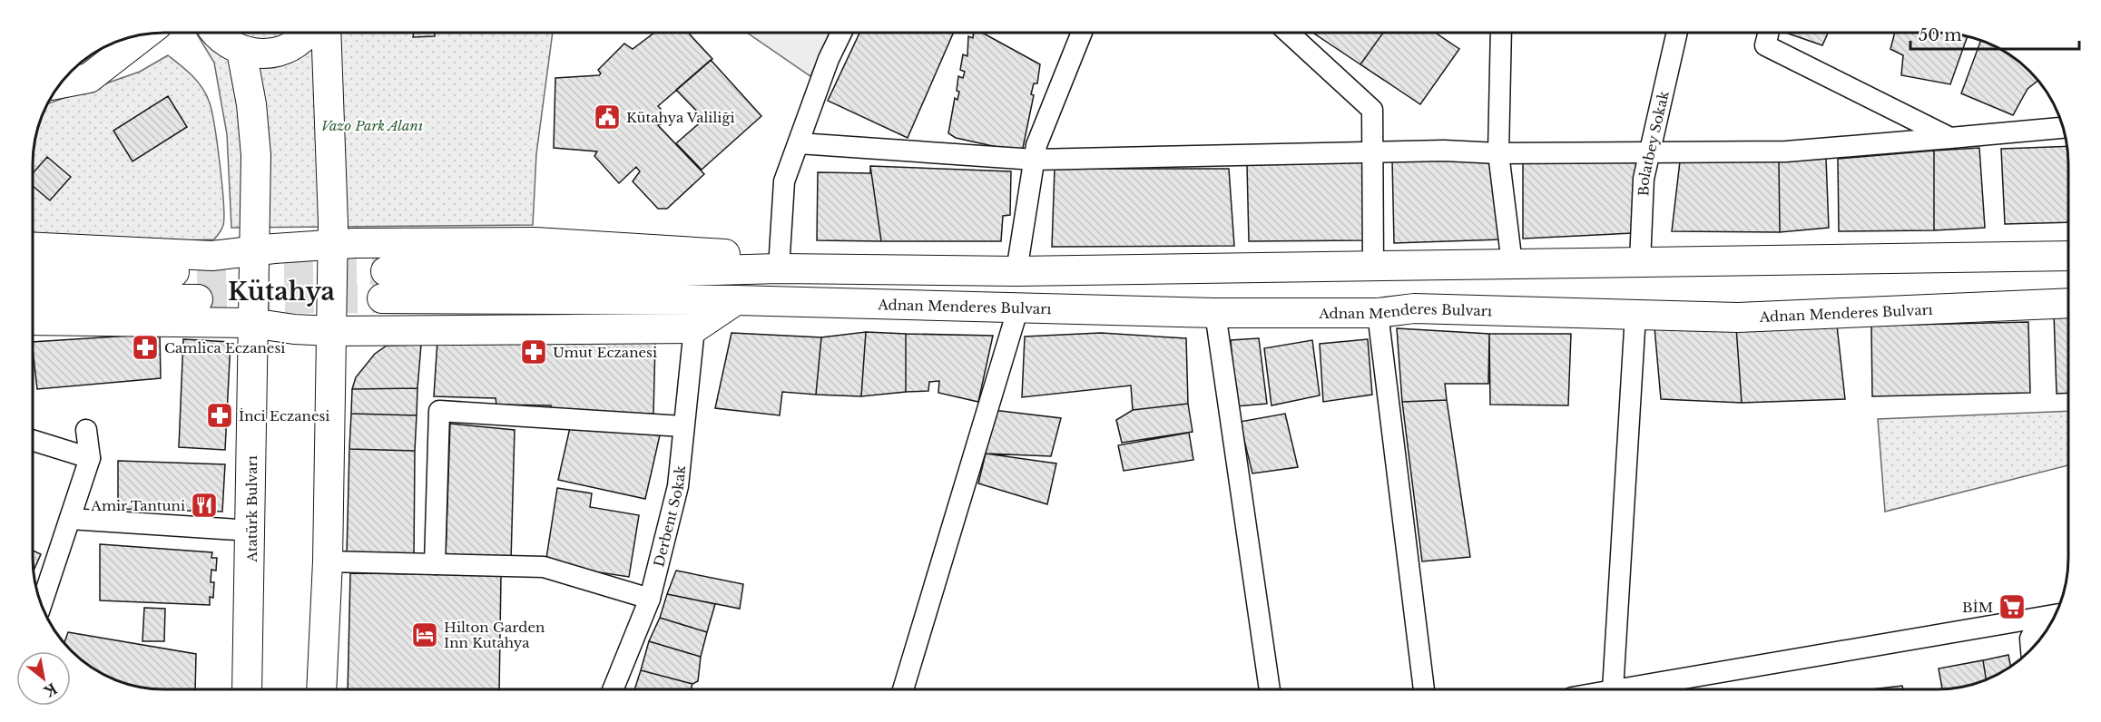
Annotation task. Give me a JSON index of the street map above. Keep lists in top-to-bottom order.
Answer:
{
  "streets": {
    "main road": ["Adnan Menderes Bulvarı", "Atatürk Bulvarı"],
    "street": ["Bolatbey Sokak", "Derbent Sokak"]
  },
  "districts": ["Kütahya"],
  "parks": ["Vazo Park Alanı"],
  "places": {
    "public building": ["Kütahya Valiliği"],
    "pharmacy": ["Camlica Eczanesi", "Umut Eczanesi", "İnci Eczanesi"],
    "restaurant": ["Amir Tantuni"],
    "supermarket": ["BİM"],
    "hotel": ["Hilton Garden Inn Kutahya"]
  },
  "scale_bar": "50 m",
  "north": "bottom right"
}
